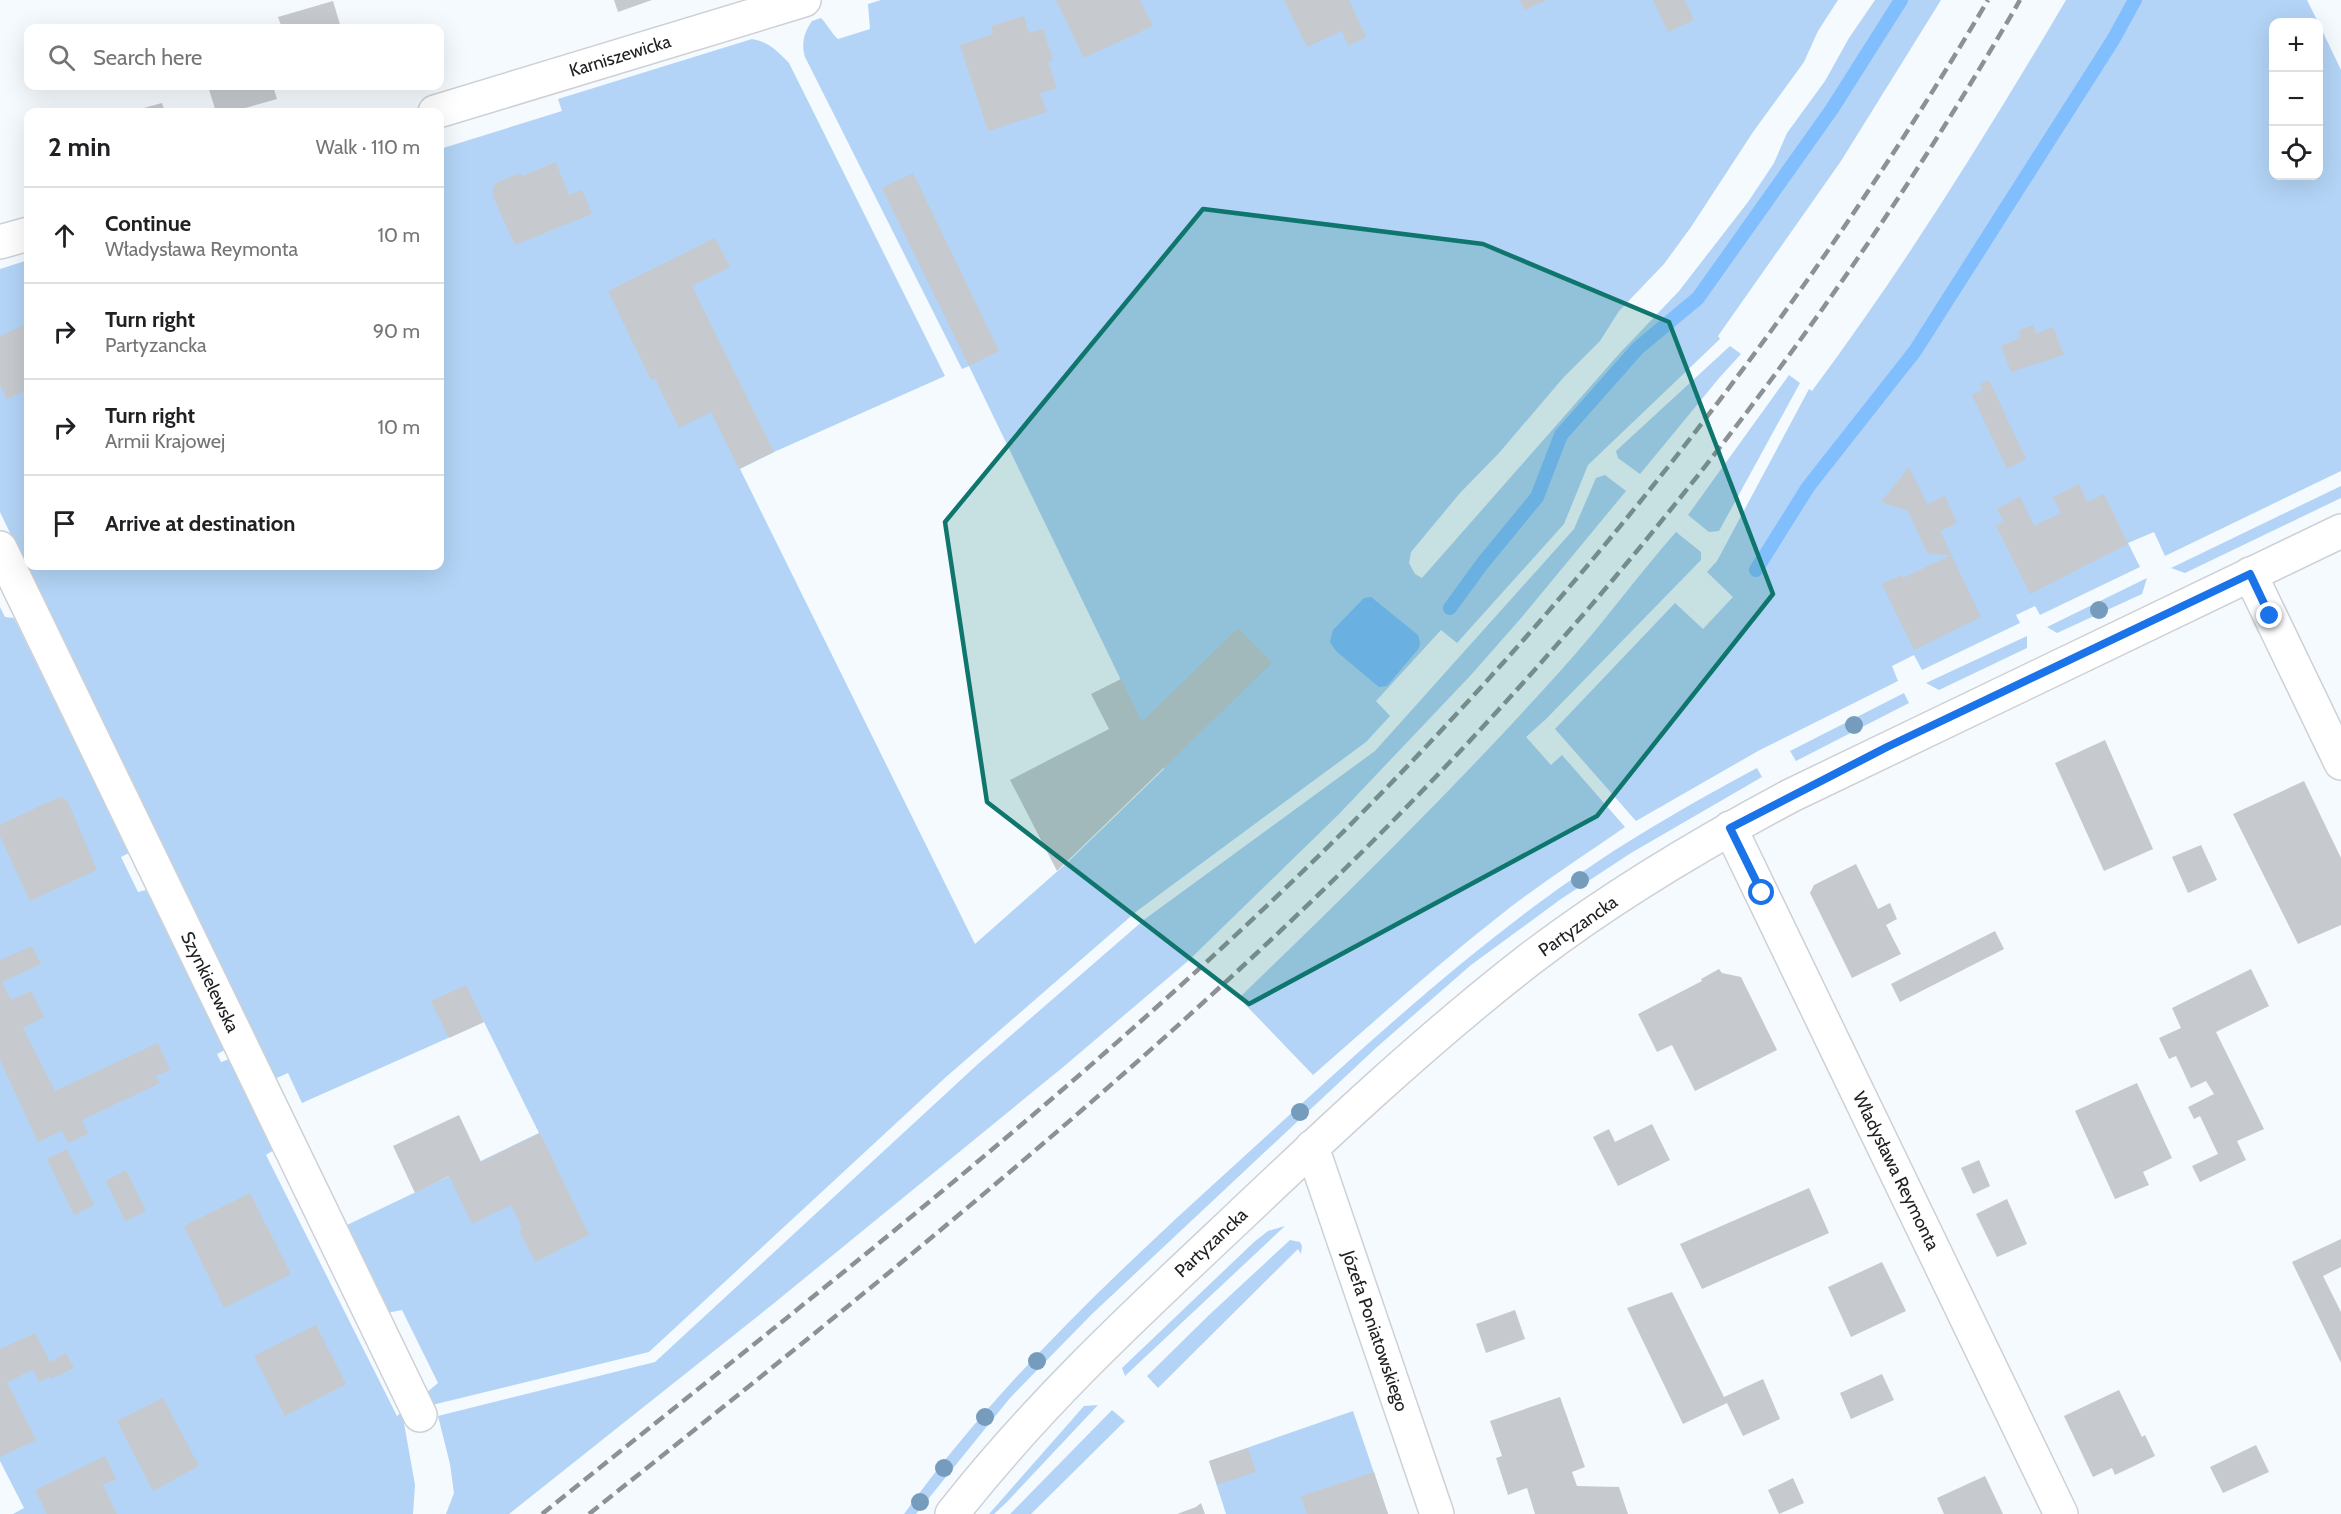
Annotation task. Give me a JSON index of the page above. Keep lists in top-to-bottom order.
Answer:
{
  "streets": {
    "street": [
      "Karniszewicka",
      "Partyzancka",
      "Szynkielewska",
      "Władysława Reymonta",
      "Józefa Poniatowskiego"
    ]
  },
  "crossings": [
    ["Partyzancka", "Władysława Reymonta"],
    ["Partyzancka", "Józefa Poniatowskiego"]
  ],
  "page": {
    "map_buttons": ["+", "−"],
    "search": "Search here",
    "heading": ["2 min", "Walk · 110 m"],
    "list": [
      ["Continue", "Władysława Reymonta", "10 m"],
      ["Turn right", "Partyzancka", "90 m"],
      ["Turn right", "Armii Krajowej", "10 m"],
      "Arrive at destination"
    ]
  }
}
